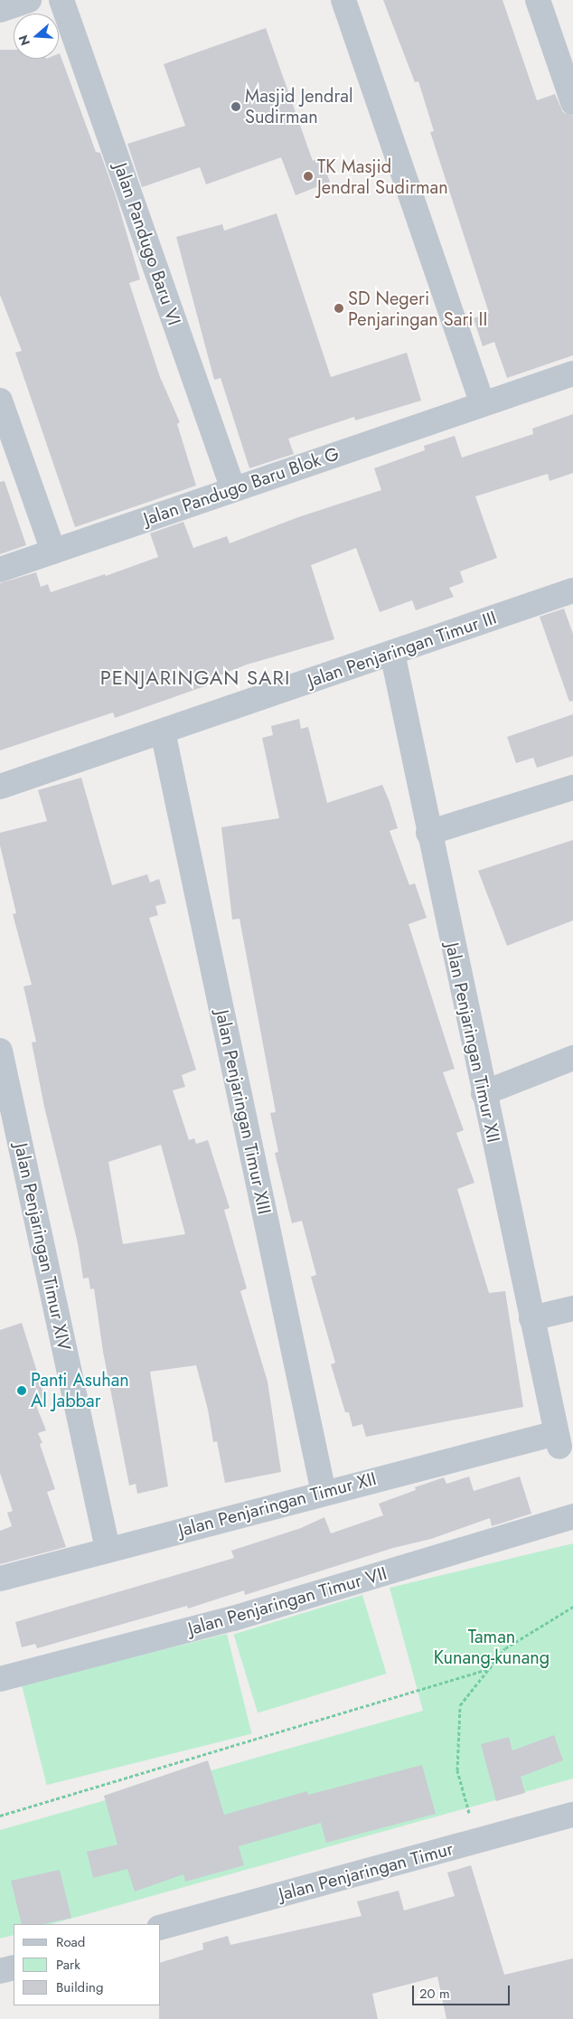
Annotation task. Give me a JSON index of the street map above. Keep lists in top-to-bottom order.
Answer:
{
  "streets": {
    "street": [
      "Jalan Pandugo Baru VI",
      "Jalan Pandugo Baru Blok G",
      "Jalan Penjaringan Timur III",
      "Jalan Penjaringan Timur XII",
      "Jalan Penjaringan Timur XIII",
      "Jalan Penjaringan Timur XIV",
      "Jalan Penjaringan Timur VII",
      "Jalan Penjaringan Timur"
    ]
  },
  "crossings": [
    ["Jalan Pandugo Baru VI", "Jalan Pandugo Baru Blok G"],
    ["Jalan Penjaringan Timur III", "Jalan Penjaringan Timur XII"],
    ["Jalan Penjaringan Timur III", "Jalan Penjaringan Timur XIII"],
    ["Jalan Penjaringan Timur XII", "Jalan Penjaringan Timur XIII"],
    ["Jalan Penjaringan Timur XII", "Jalan Penjaringan Timur XIV"]
  ],
  "districts": ["PENJARINGAN SARI"],
  "parks": ["Taman Kunang-kunang"],
  "places": [
    "Masjid Jendral Sudirman",
    "TK Masjid Jendral Sudirman",
    "SD Negeri Penjaringan Sari II",
    "Panti Asuhan Al Jabbar"
  ],
  "legend": ["Road", "Park", "Building"],
  "scale_bar": "20 m",
  "north": "left"
}
